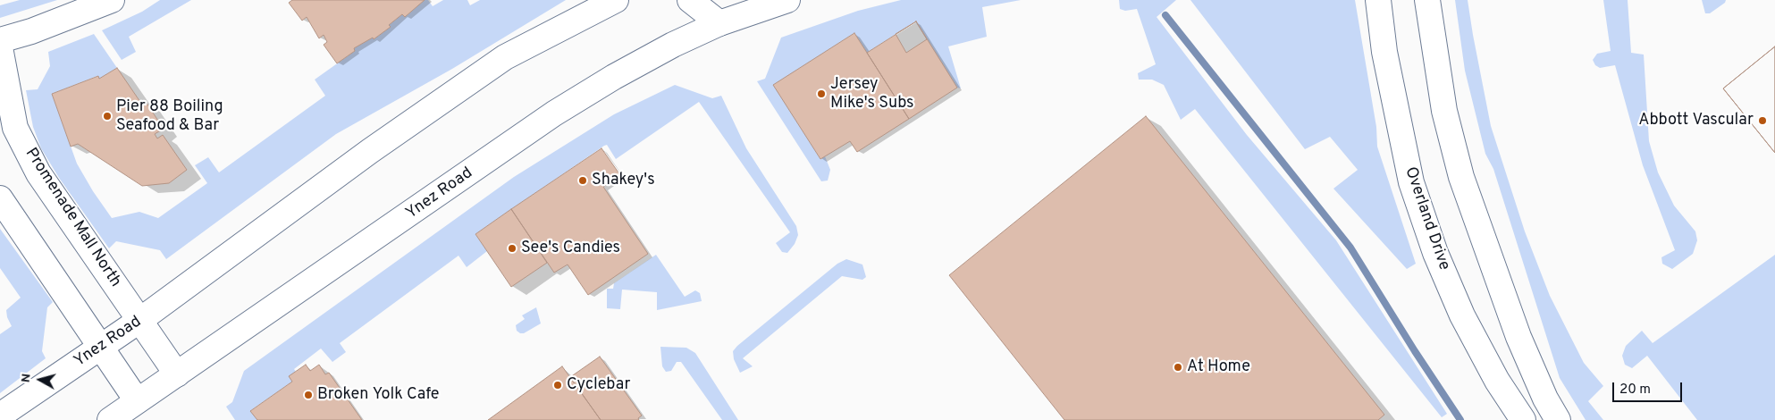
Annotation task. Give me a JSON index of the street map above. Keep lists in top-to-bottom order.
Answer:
{
  "streets": {
    "main road": ["Ynez Road", "Promenade Mall North", "Overland Drive"]
  },
  "crossings": [
    ["Ynez Road", "Promenade Mall North"]
  ],
  "places": [
    "Jersey Mike's Subs",
    "Pier 88 Boiling Seafood & Bar",
    "Abbott Vascular",
    "Shakey's",
    "See's Candies",
    "At Home",
    "Cyclebar",
    "Broken Yolk Cafe"
  ],
  "scale_bar": "20 m",
  "north": "left"
}
